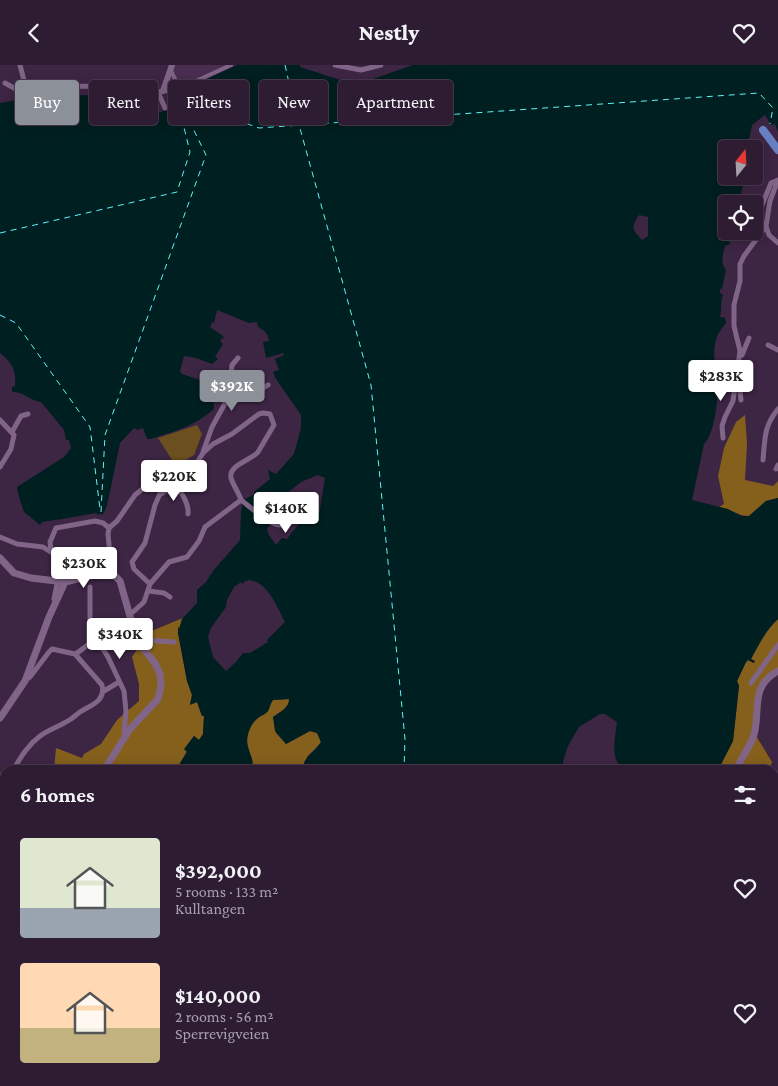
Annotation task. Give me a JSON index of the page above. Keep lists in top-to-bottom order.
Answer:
{
  "north": "top",
  "page": {
    "header": "Nestly",
    "chip": [
      "Buy",
      "Rent",
      "Filters",
      "New",
      "Apartment"
    ],
    "price": [
      "$283K",
      "$392K",
      "$220K",
      "$140K",
      "$230K",
      "$340K"
    ],
    "heading": "6 homes",
    "list": [
      {
        "name": "$392,000",
        "note": "5 rooms · 133 m² · Kulltangen"
      },
      {
        "name": "$140,000",
        "note": "2 rooms · 56 m² · Sperrevigveien"
      }
    ]
  }
}
